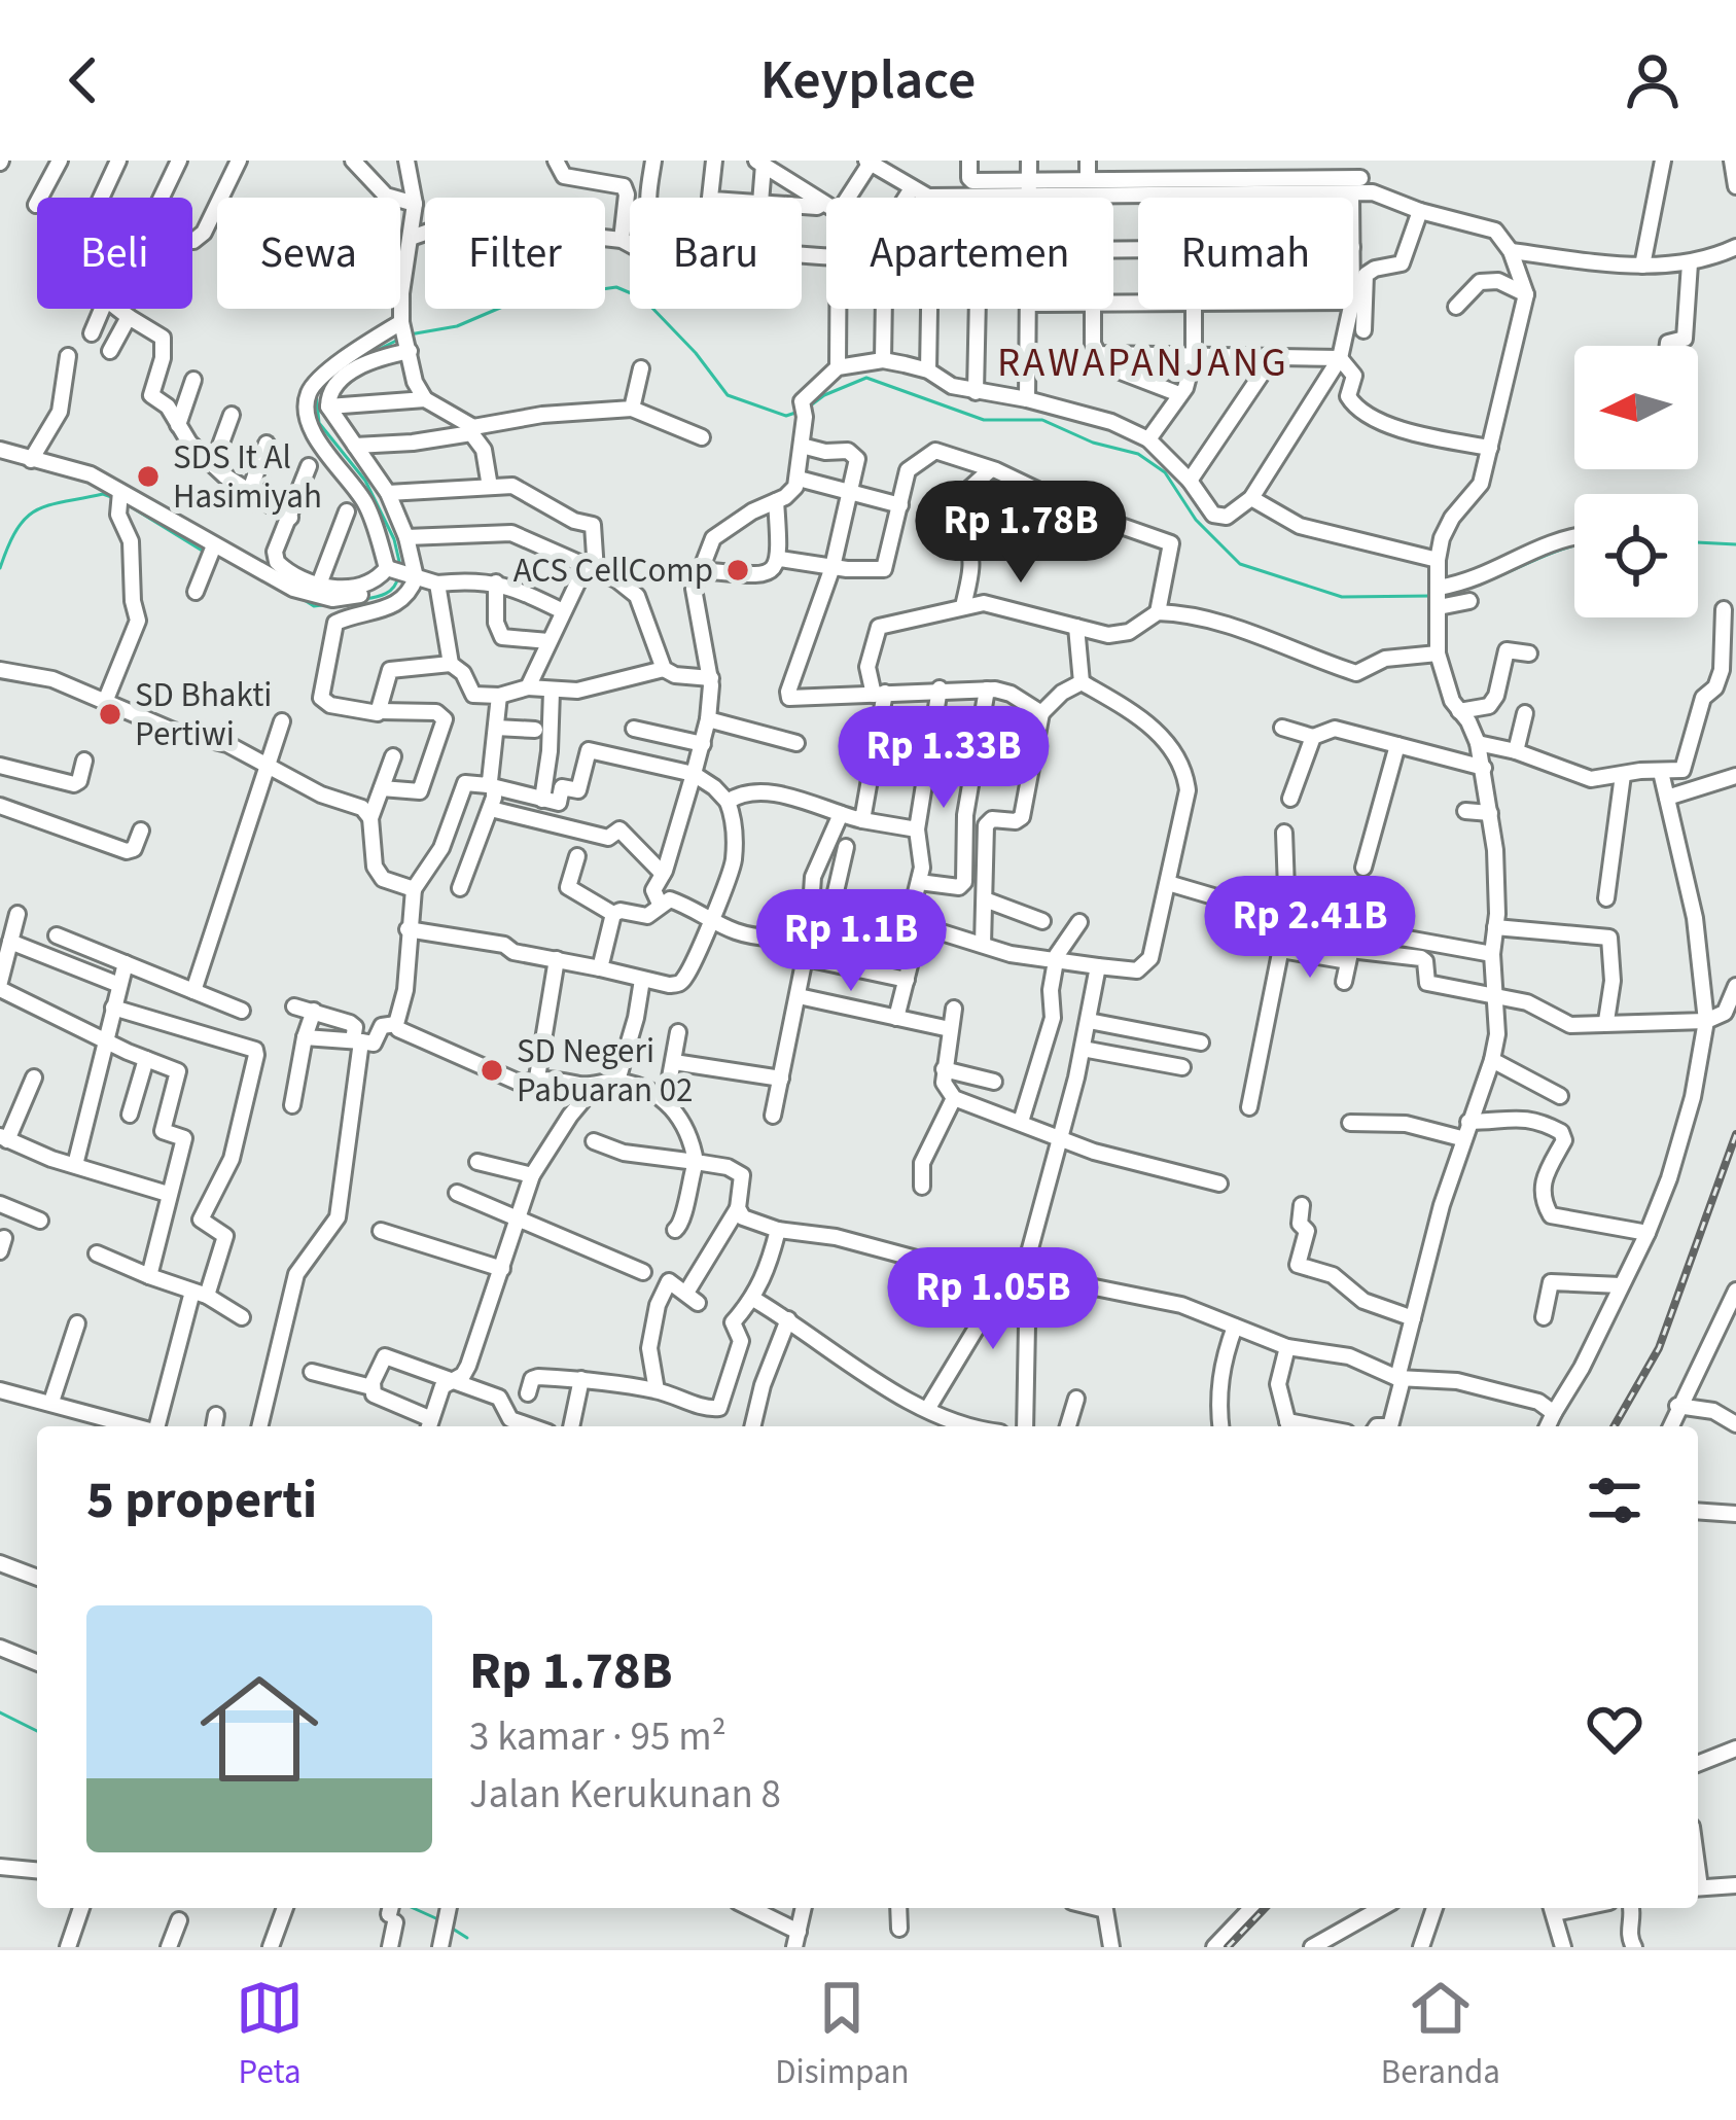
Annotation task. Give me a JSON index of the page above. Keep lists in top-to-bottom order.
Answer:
{
  "districts": ["RAWAPANJANG"],
  "places": [
    "SDS It Al Hasimiyah",
    "ACS CellComp",
    "SD Bhakti Pertiwi",
    "SD Negeri Pabuaran 02"
  ],
  "north": "left",
  "page": {
    "header": "Keyplace",
    "chip": [
      "Beli",
      "Sewa",
      "Filter",
      "Baru",
      "Apartemen",
      "Rumah"
    ],
    "price": [
      "Rp 1.78B",
      "Rp 1.33B",
      "Rp 2.41B",
      "Rp 1.1B",
      "Rp 1.05B"
    ],
    "heading": "5 properti",
    "list": [
      {
        "name": "Rp 1.78B",
        "note": "3 kamar · 95 m² · Jalan Kerukunan 8"
      }
    ],
    "tabs": ["Peta", "Disimpan", "Beranda"]
  }
}
